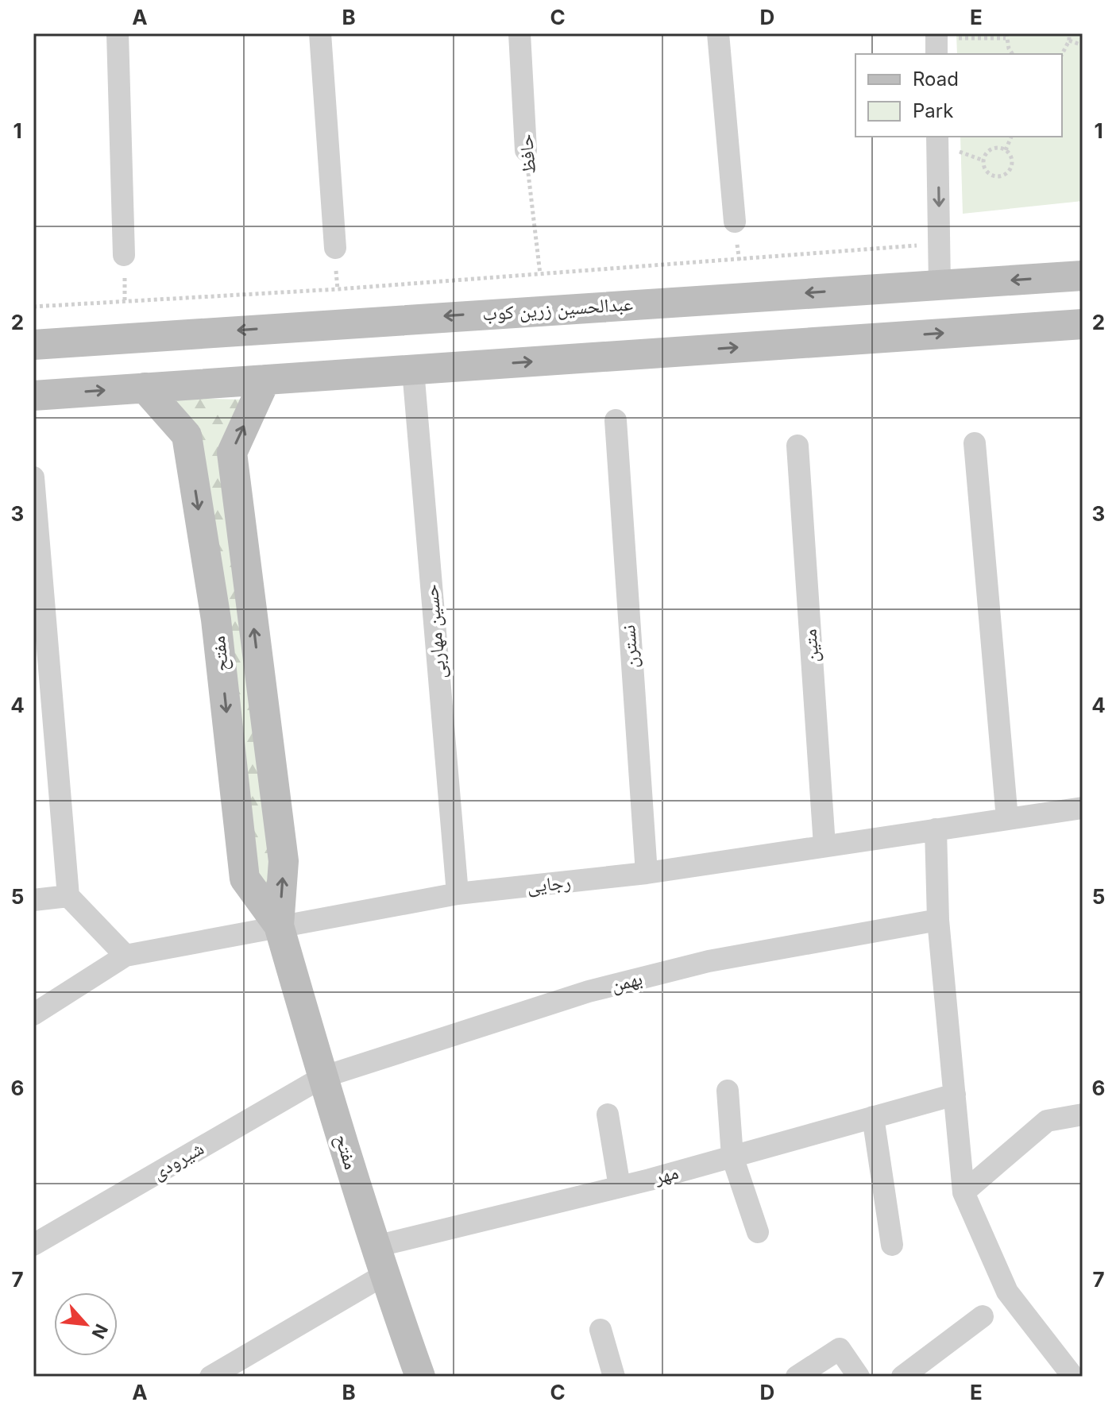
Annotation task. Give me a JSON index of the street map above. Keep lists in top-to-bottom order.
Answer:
{
  "streets": {
    "main road": ["عبدالحسین زرین کوب", "مفتح"],
    "street": [
      "حافظ",
      "حسین مهاربی",
      "متین",
      "نسترن",
      "رجایی",
      "بهمن",
      "شیرودی",
      "مهر"
    ]
  },
  "crossings": [
    ["حسین مهاربی", "رجایی"],
    ["متین", "رجایی"],
    ["نسترن", "رجایی"],
    ["مفتح", "رجایی"],
    ["مفتح", "بهمن"],
    ["مفتح", "شیرودی"],
    ["مفتح", "مهر"],
    ["بهمن", "شیرودی"]
  ],
  "legend": ["Road", "Park"],
  "north": "bottom right",
  "grid": {
    "columns": [
      "A",
      "B",
      "C",
      "D",
      "E"
    ],
    "rows": [
      "1",
      "2",
      "3",
      "4",
      "5",
      "6",
      "7"
    ]
  }
}
